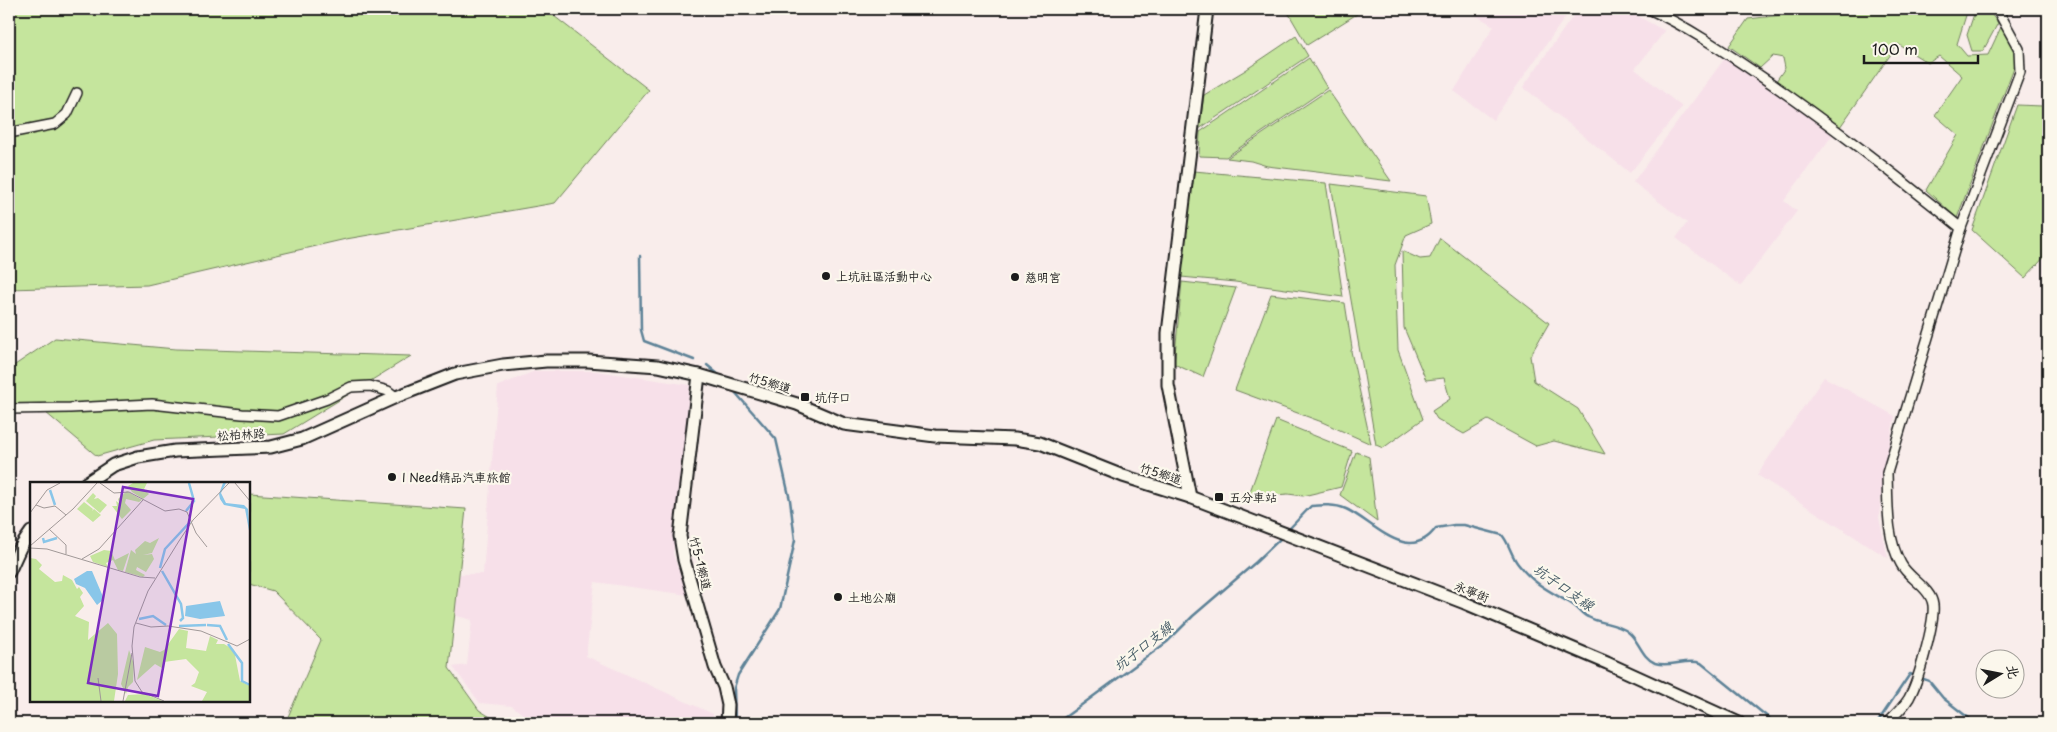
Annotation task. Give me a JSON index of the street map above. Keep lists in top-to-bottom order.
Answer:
{
  "streets": {
    "street": [
      "竹5鄉道",
      "松柏林路",
      "竹5-1鄉道",
      "永寧街"
    ]
  },
  "crossings": [
    ["竹5鄉道", "松柏林路"],
    ["竹5鄉道", "竹5-1鄉道"],
    ["竹5鄉道", "永寧街"]
  ],
  "water": ["坑子口支線"],
  "places": {
    "other": [
      "上坑社區活動中心",
      "慈明宮",
      "I Need精品汽車旅館",
      "土地公廟"
    ],
    "transit": ["坑仔口", "五分車站"]
  },
  "scale_bar": "100 m",
  "north": "right"
}
